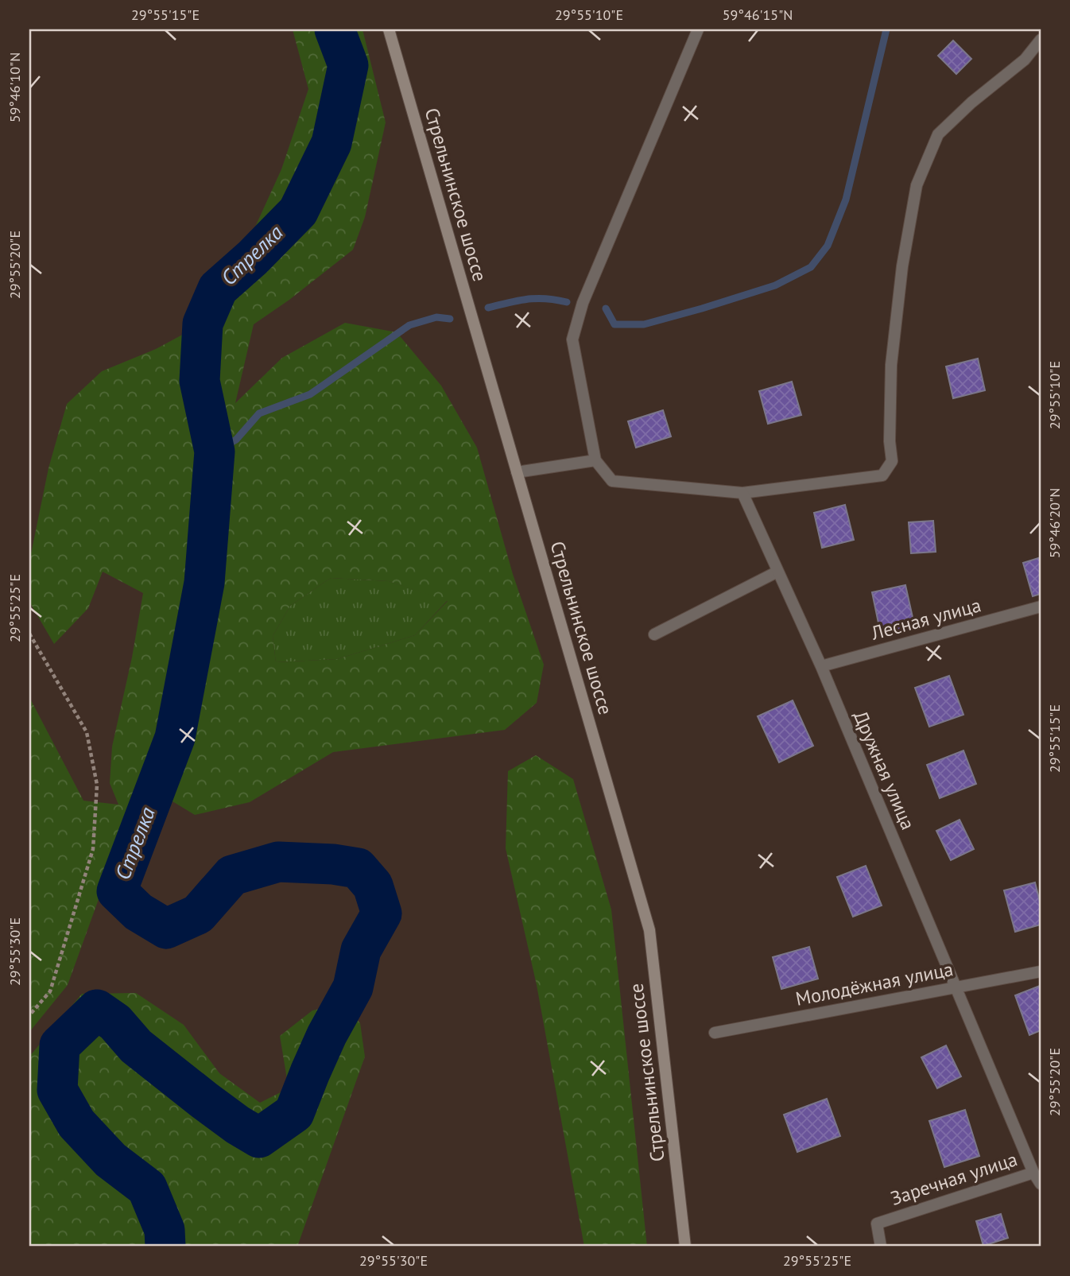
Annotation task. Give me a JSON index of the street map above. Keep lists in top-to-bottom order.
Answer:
{
  "streets": {
    "main road": ["Стрельнинское шоссе"],
    "street": [
      "Лесная улица",
      "Дружная улица",
      "Молодёжная улица",
      "Заречная улица"
    ]
  },
  "crossings": [
    ["Лесная улица", "Дружная улица"],
    ["Дружная улица", "Молодёжная улица"],
    ["Дружная улица", "Заречная улица"]
  ],
  "water": ["Стрелка"],
  "coordinates": [
    "29°55'15\"E",
    "29°55'10\"E",
    "59°46'15\"N",
    "59°46'10\"N",
    "29°55'20\"E",
    "59°46'20\"N",
    "29°55'25\"E",
    "29°55'30\"E"
  ]
}
